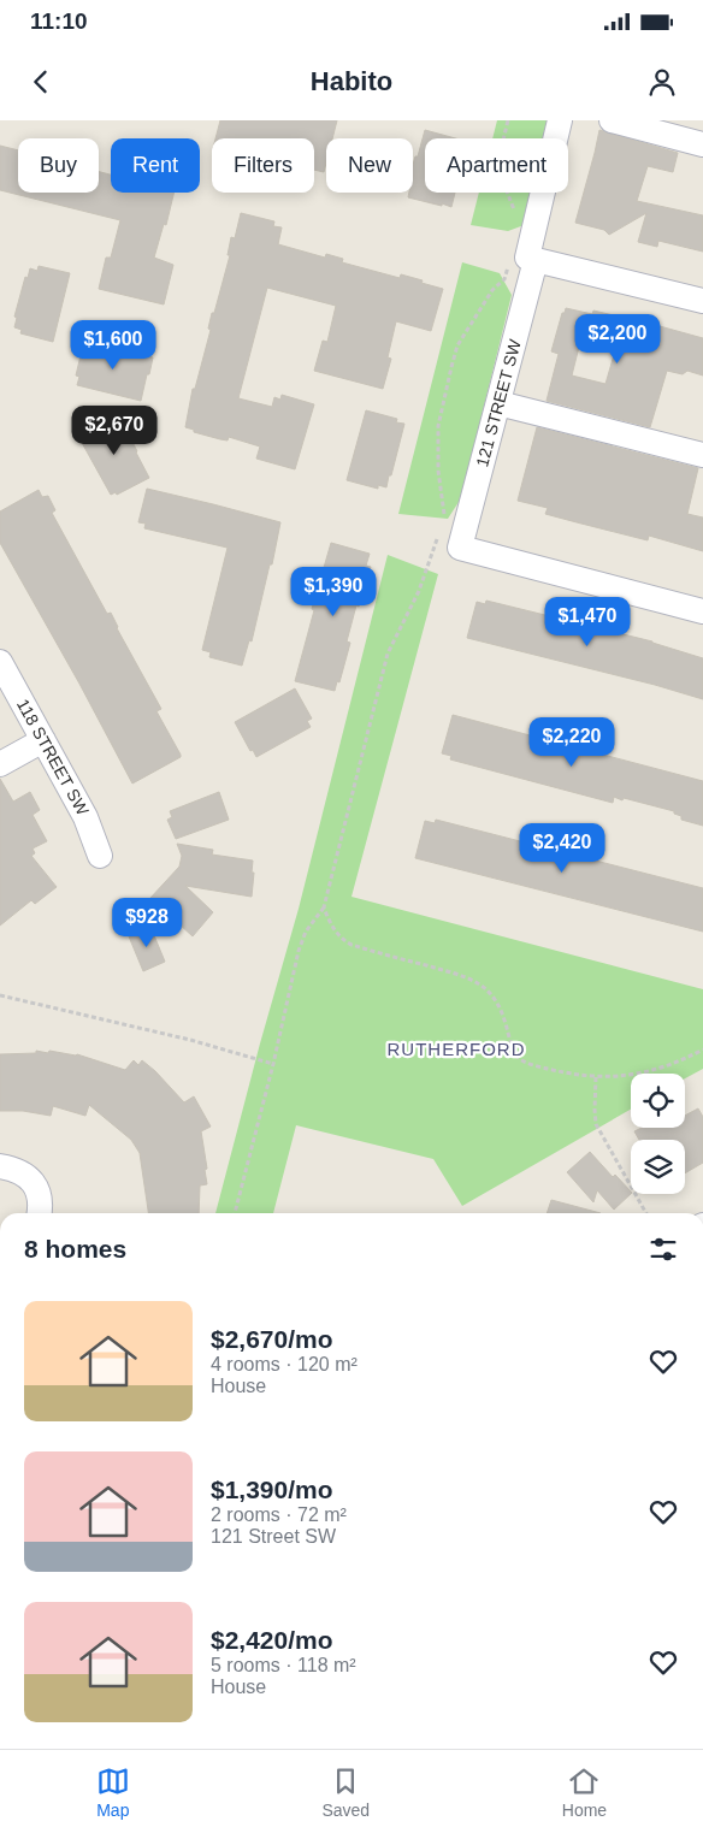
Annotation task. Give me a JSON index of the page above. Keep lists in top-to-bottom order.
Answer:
{
  "streets": {
    "street": ["121 STREET SW", "118 STREET SW"]
  },
  "districts": ["RUTHERFORD"],
  "page": {
    "status": "11:10",
    "header": "Habito",
    "chip": [
      "Buy",
      "Rent",
      "Filters",
      "New",
      "Apartment"
    ],
    "price": [
      "$2,200",
      "$1,600",
      "$2,670",
      "$1,390",
      "$1,470",
      "$2,220",
      "$2,420",
      "$928"
    ],
    "heading": "8 homes",
    "list": [
      {
        "name": "$2,670/mo",
        "note": "4 rooms · 120 m² · House"
      },
      {
        "name": "$1,390/mo",
        "note": "2 rooms · 72 m² · 121 Street SW"
      },
      {
        "name": "$2,420/mo",
        "note": "5 rooms · 118 m² · House"
      }
    ],
    "tabs": ["Map", "Saved", "Home"]
  }
}
